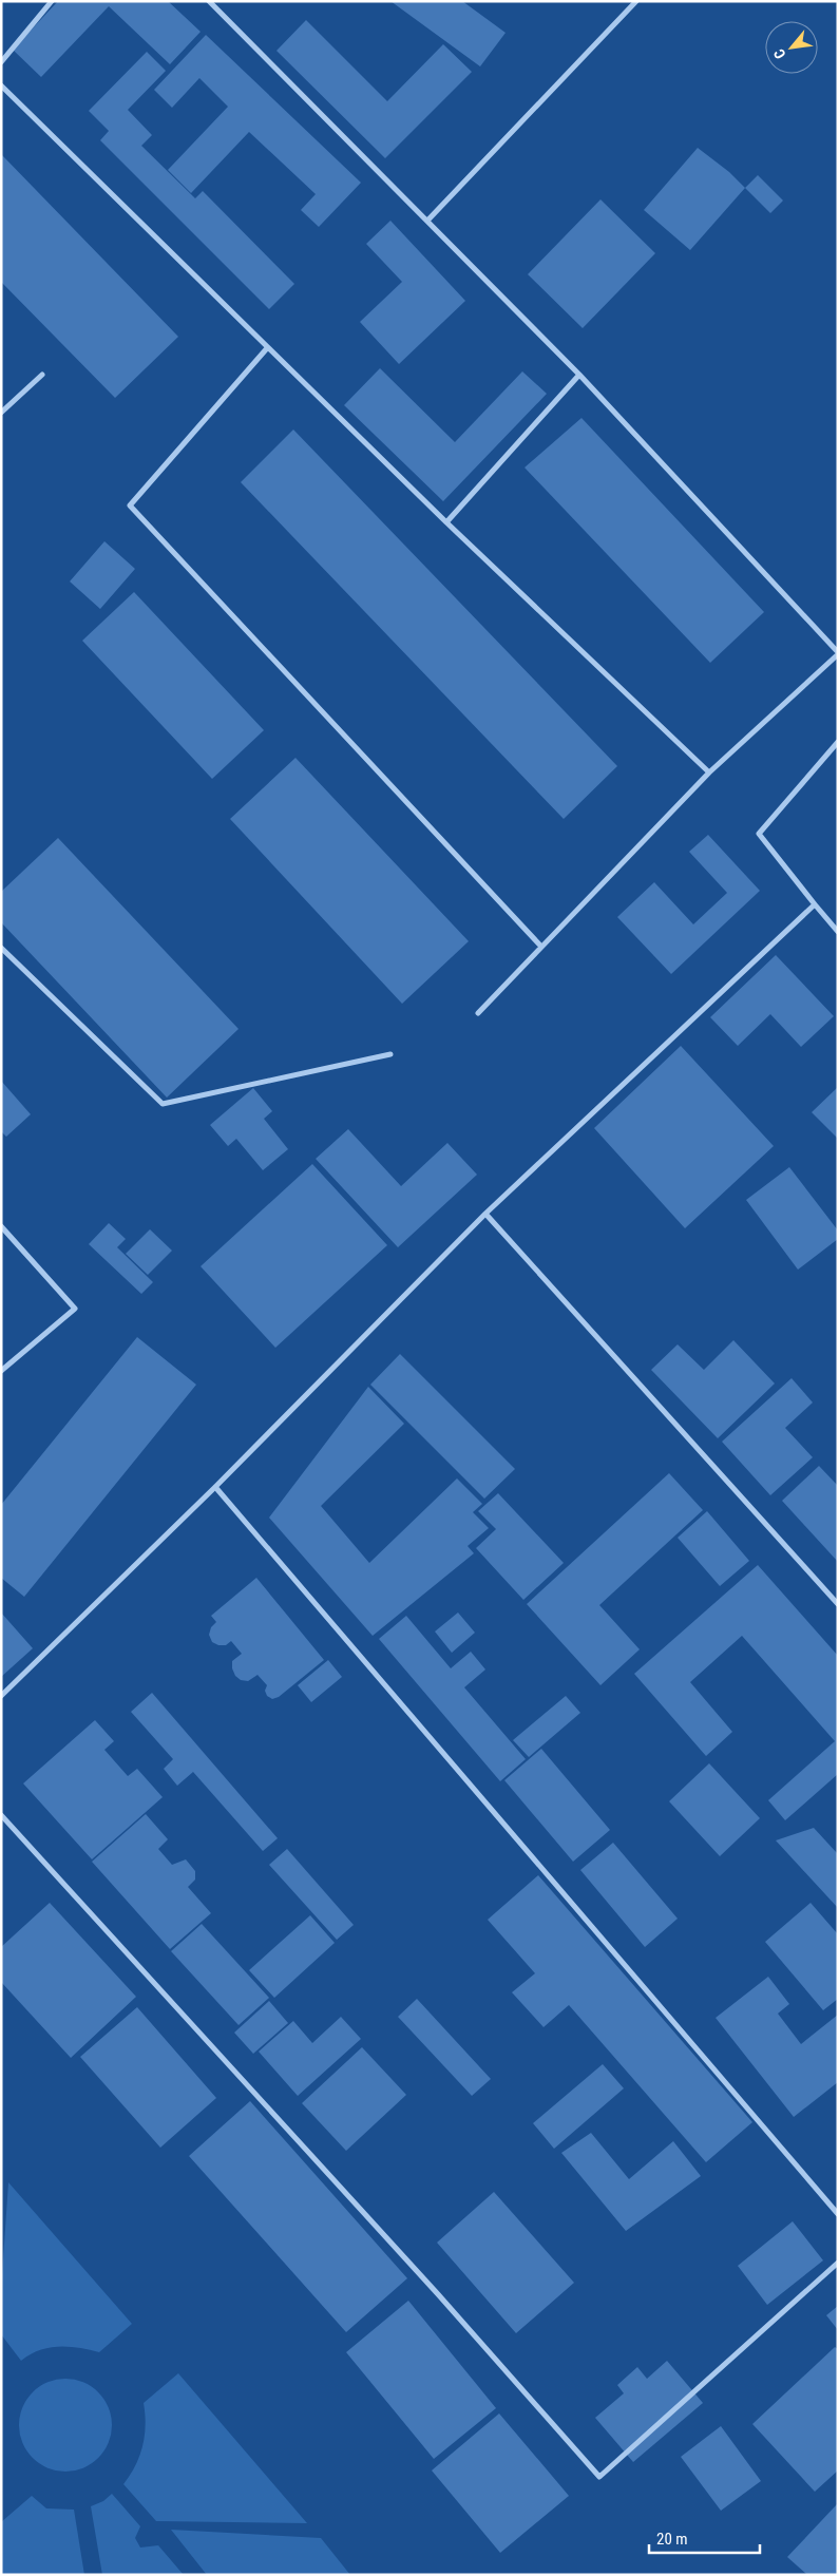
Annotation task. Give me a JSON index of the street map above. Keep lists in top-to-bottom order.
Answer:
{
  "scale_bar": "20 m",
  "north": "bottom left"
}
